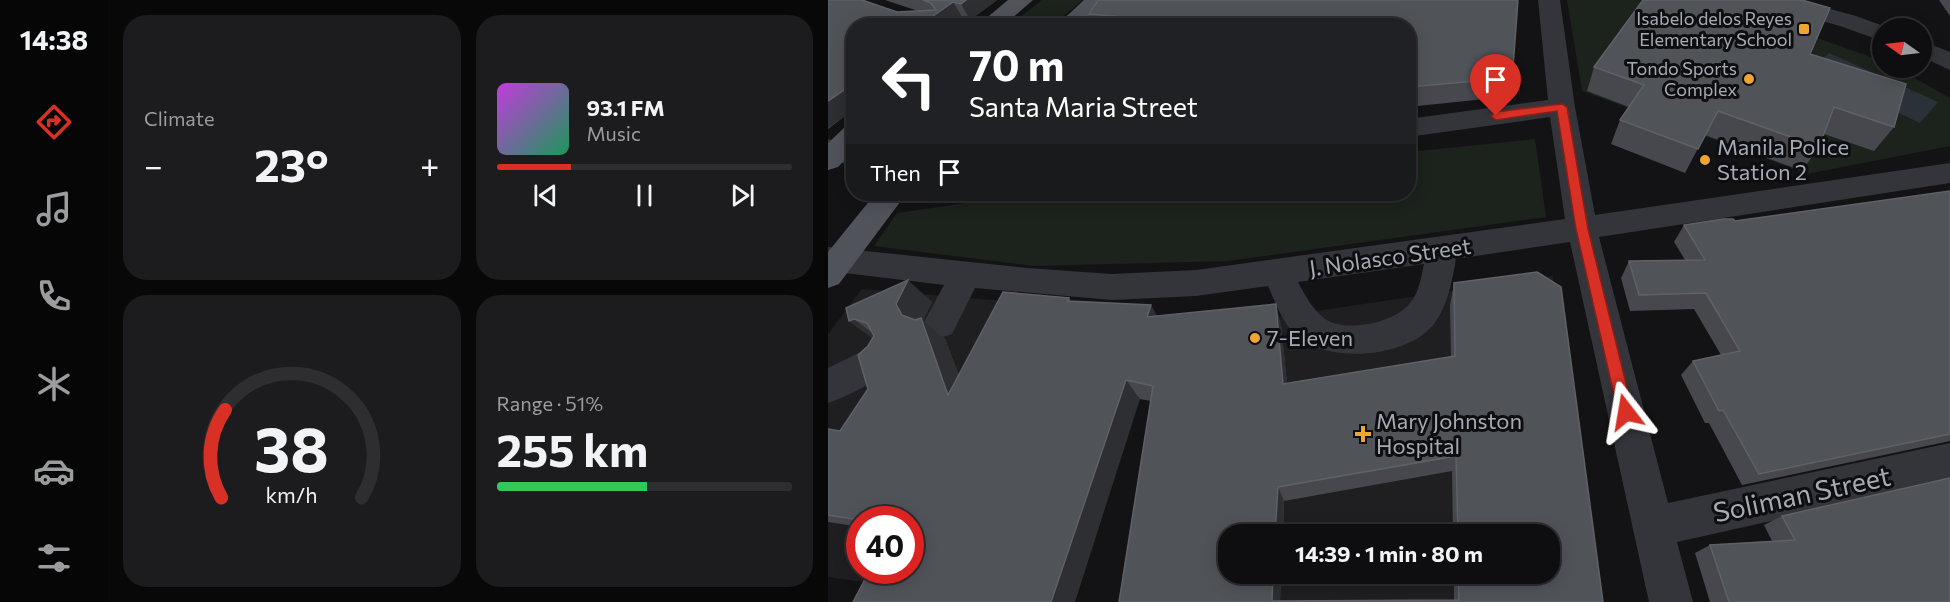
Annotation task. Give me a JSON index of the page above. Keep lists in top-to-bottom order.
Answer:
{
  "streets": {
    "street": ["J. Nolasco Street", "Soliman Street"]
  },
  "places": {
    "transit": ["Isabelo delos Reyes Elementary School"],
    "other": ["Tondo Sports Complex", "Manila Police Station 2", "7-Eleven"],
    "health": ["Mary Johnston Hospital"]
  },
  "north": "left",
  "page": {
    "tabs": "14:38",
    "tile": [
      "Climate",
      ["Range · 51%", "255 km"]
    ],
    "turn": ["70 m", "Santa Maria Street"],
    "song": ["93.1 FM", "Music"],
    "heat": ["−", "23°", "+"],
    "then": "Then",
    "limit": "40",
    "trip": "14:39 · 1 min · 80 m",
    "gauge": ["38", "km/h"]
  }
}
